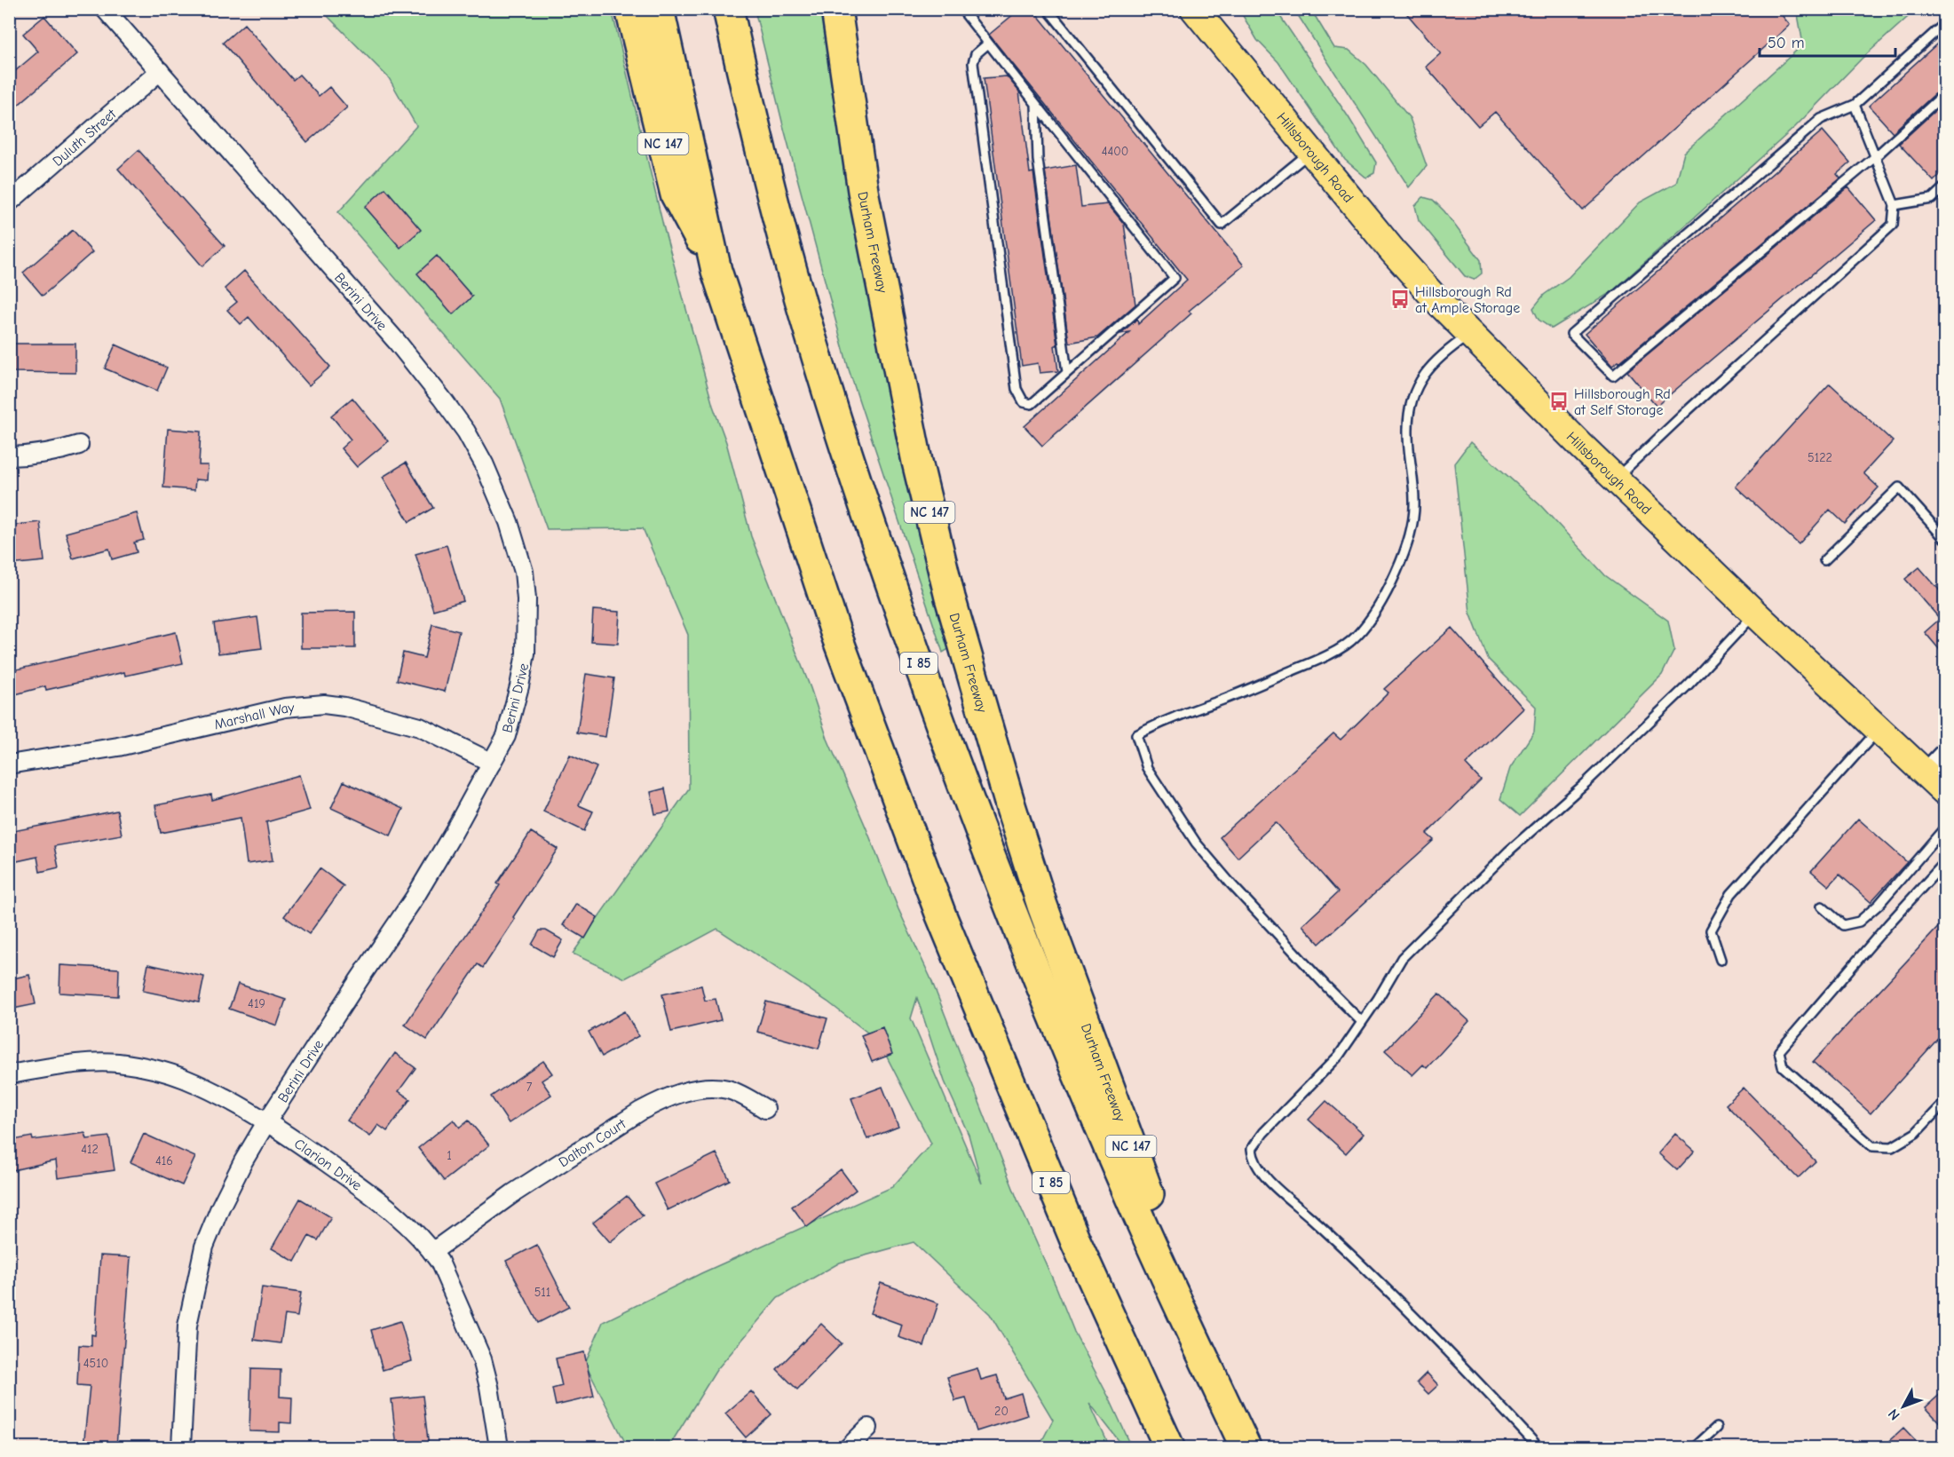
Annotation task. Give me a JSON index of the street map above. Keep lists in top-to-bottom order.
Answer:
{
  "streets": {
    "highway": ["NC 147", "Durham Freeway", "I 85"],
    "main road": ["Hillsborough Road"],
    "street": [
      "Duluth Street",
      "Berini Drive",
      "Marshall Way",
      "Dalton Court",
      "Clarion Drive"
    ]
  },
  "crossings": [
    ["Duluth Street", "Berini Drive"],
    ["NC 147", "I 85"],
    ["Durham Freeway", "I 85"],
    ["Berini Drive", "Marshall Way"],
    ["Berini Drive", "Clarion Drive"],
    ["Dalton Court", "Clarion Drive"]
  ],
  "places": {
    "bus stop": ["Hillsborough Rd at Ample Storage", "Hillsborough Rd at Self Storage"]
  },
  "house_numbers": [
    "4400",
    "5122",
    "419",
    "7",
    "412",
    "1",
    "416",
    "511",
    "4510",
    "20"
  ],
  "scale_bar": "50 m",
  "north": "bottom left"
}
